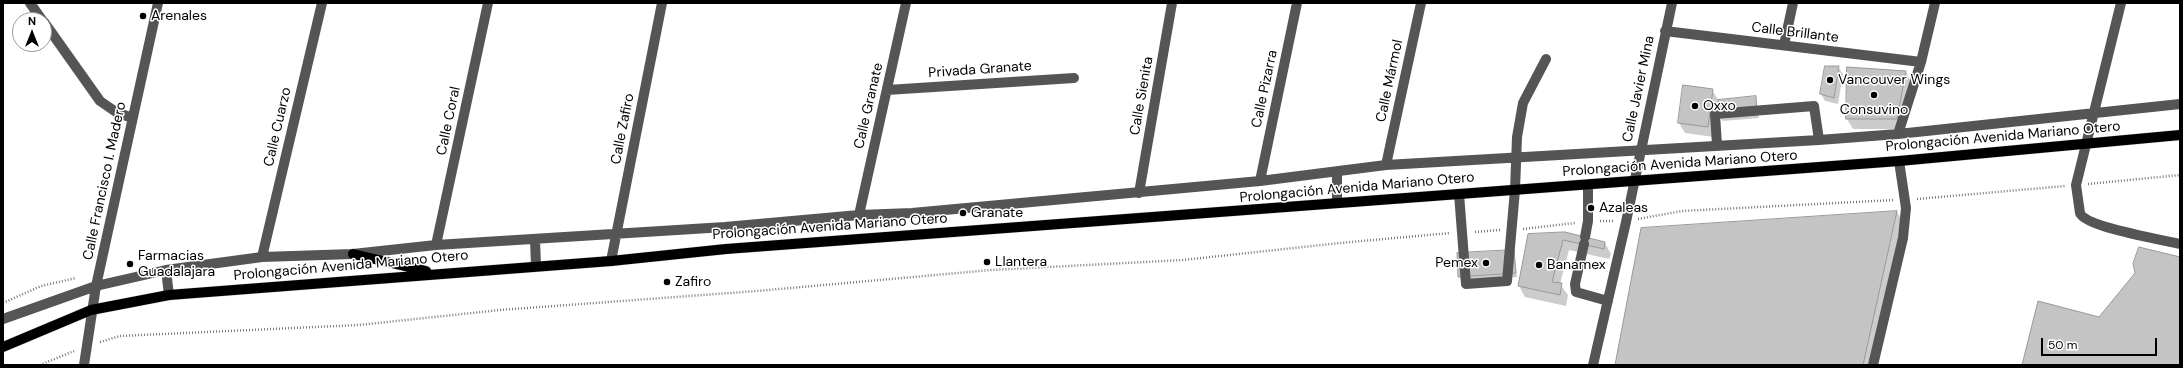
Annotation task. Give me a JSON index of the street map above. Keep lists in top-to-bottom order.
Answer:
{
  "streets": {
    "main road": ["Prolongación Avenida Mariano Otero"],
    "street": [
      "Calle Brillante",
      "Privada Granate",
      "Calle Mármol",
      "Calle Pizarra",
      "Calle Javier Mina",
      "Calle Sienita",
      "Calle Granate",
      "Calle Coral",
      "Calle Cuarzo",
      "Calle Zafiro",
      "Calle Francisco I. Madero"
    ]
  },
  "crossings": [
    ["Calle Brillante", "Calle Javier Mina"],
    ["Privada Granate", "Calle Granate"],
    ["Calle Mármol", "Prolongación Avenida Mariano Otero"],
    ["Calle Pizarra", "Prolongación Avenida Mariano Otero"],
    ["Calle Javier Mina", "Prolongación Avenida Mariano Otero"],
    ["Calle Sienita", "Prolongación Avenida Mariano Otero"],
    ["Calle Granate", "Prolongación Avenida Mariano Otero"],
    ["Calle Coral", "Prolongación Avenida Mariano Otero"],
    ["Calle Cuarzo", "Prolongación Avenida Mariano Otero"],
    ["Calle Zafiro", "Prolongación Avenida Mariano Otero"],
    ["Prolongación Avenida Mariano Otero", "Calle Francisco I. Madero"]
  ],
  "places": [
    "Arenales",
    "Vancouver Wings",
    "Consuvino",
    "Oxxo",
    "Azaleas",
    "Granate",
    "Llantera",
    "Pemex",
    "Farmacias Guadalajara",
    "Banamex",
    "Zafiro"
  ],
  "scale_bar": "50 m",
  "north": "top"
}
